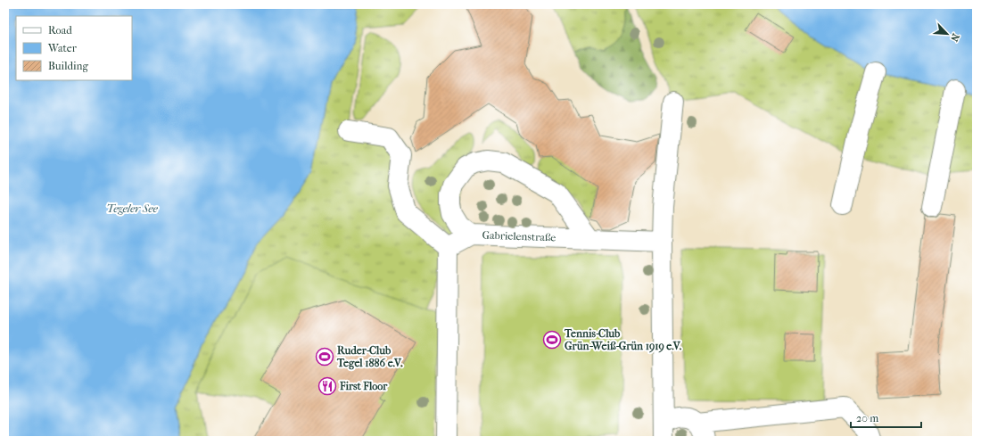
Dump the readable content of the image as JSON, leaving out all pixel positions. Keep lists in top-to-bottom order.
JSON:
{
  "streets": {
    "street": ["Gabrielenstraße"]
  },
  "water": ["Tegeler See"],
  "places": {
    "sports": ["Tennis-Club Grün-Weiß-Grün 1919 e.V.", "Ruder-Club Tegel 1886 e.V."],
    "restaurant": ["First Floor"]
  },
  "legend": ["Road", "Water", "Building"],
  "scale_bar": "20 m",
  "north": "bottom right"
}
